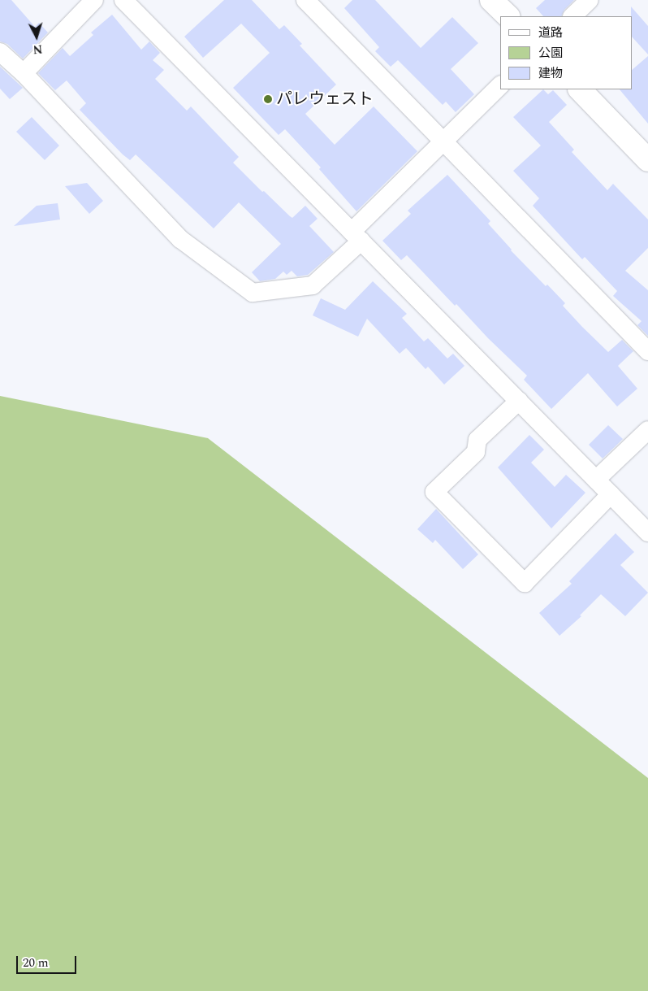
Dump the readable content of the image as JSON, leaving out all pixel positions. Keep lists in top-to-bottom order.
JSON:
{
  "places": ["パレウェスト"],
  "legend": ["道路", "公園", "建物"],
  "scale_bar": "20 m",
  "north": "bottom"
}
